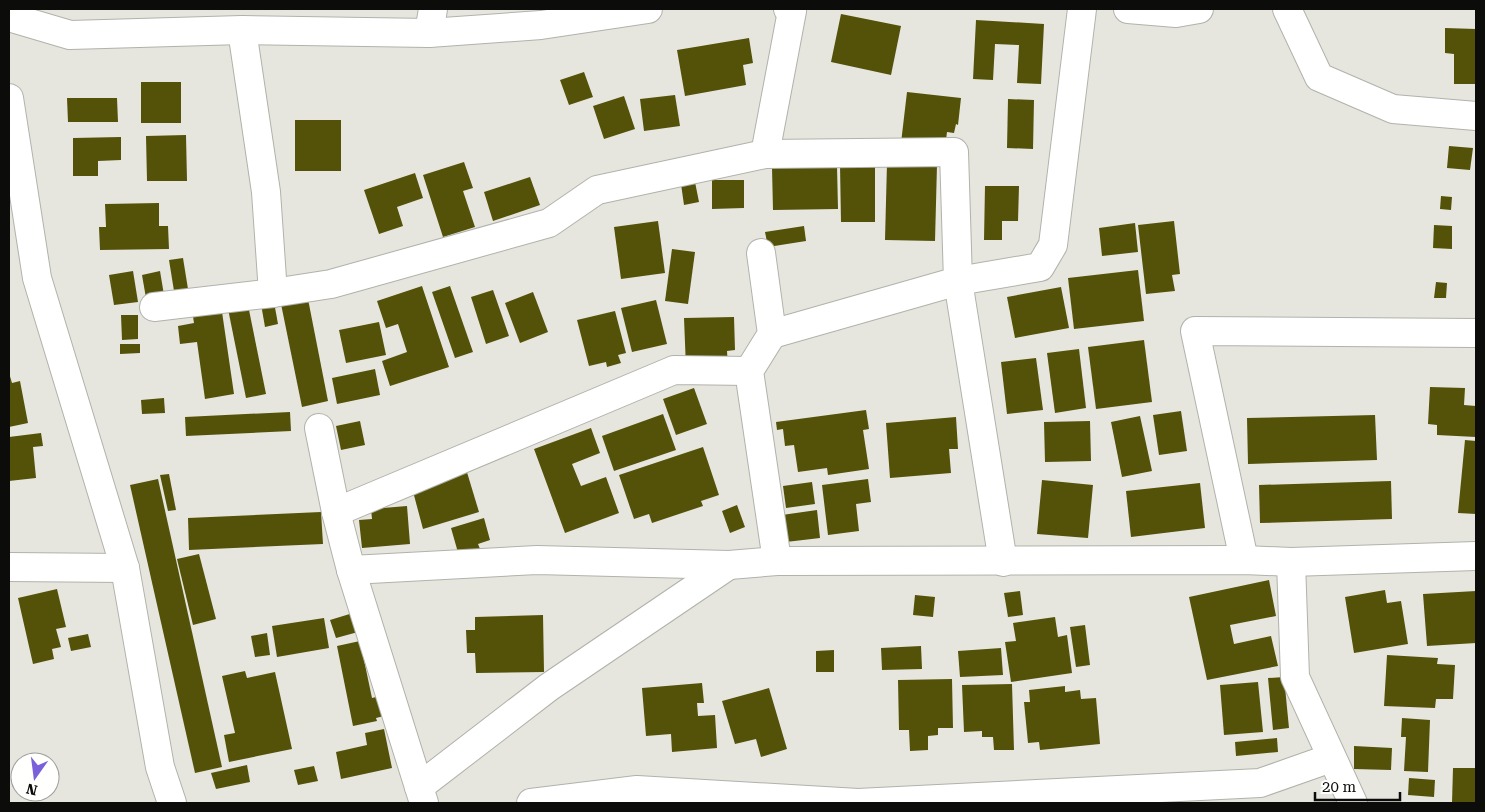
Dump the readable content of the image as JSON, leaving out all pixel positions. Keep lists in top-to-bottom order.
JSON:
{
  "scale_bar": "20 m",
  "north": "bottom"
}
